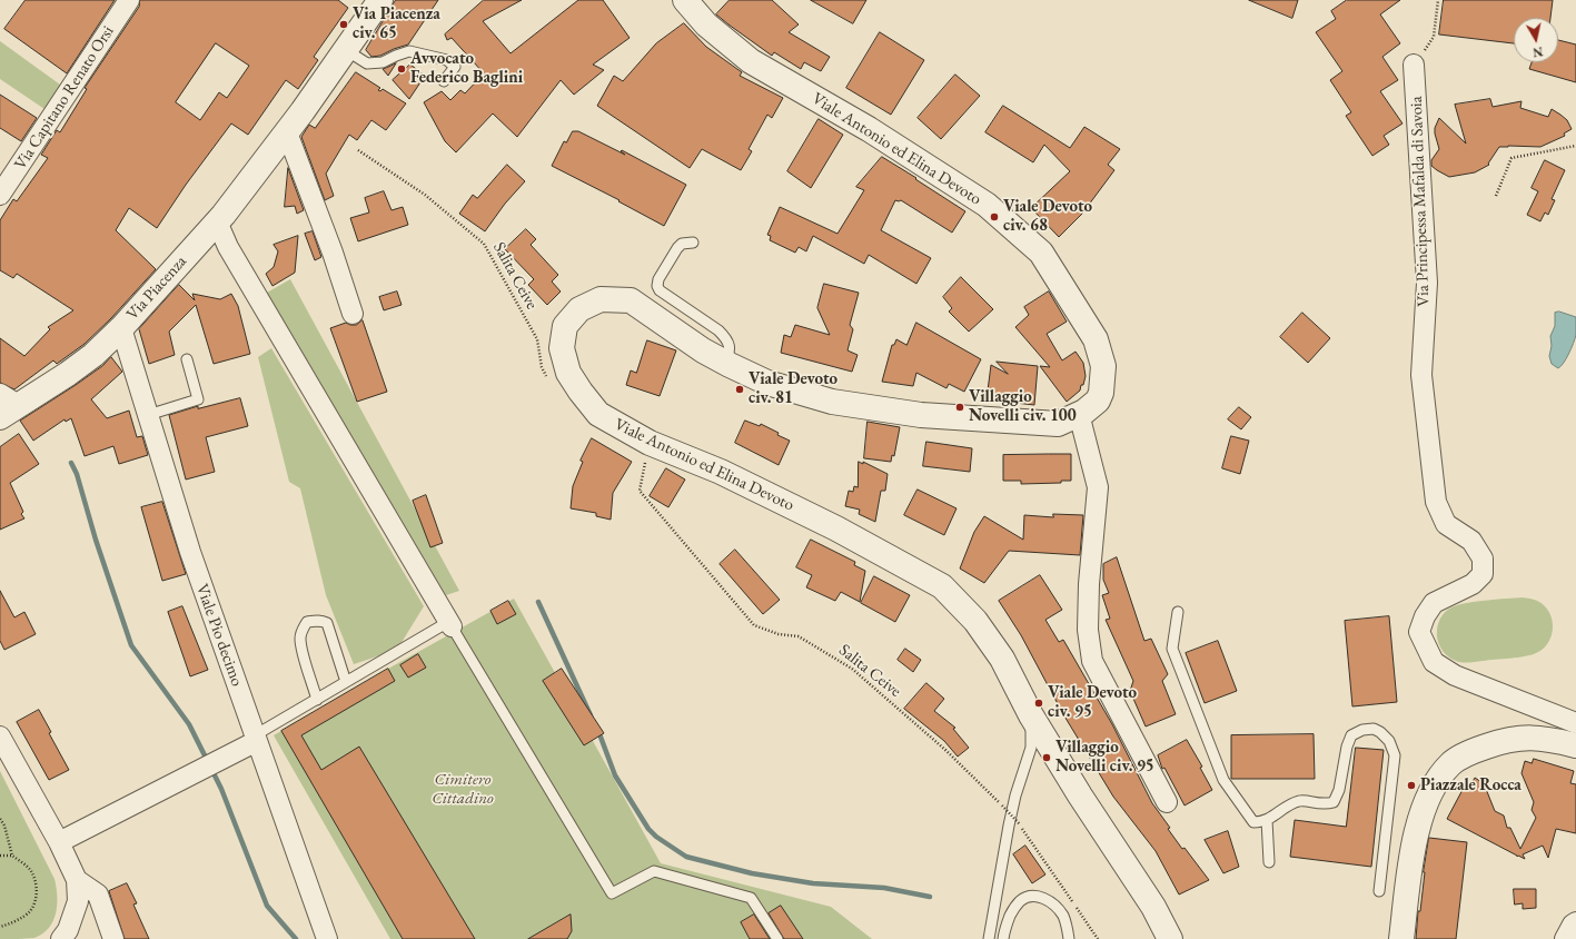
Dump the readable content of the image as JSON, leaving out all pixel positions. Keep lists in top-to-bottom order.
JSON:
{
  "streets": {
    "street": [
      "Via Capitano Renato Orsi",
      "Viale Antonio ed Elina Devoto",
      "Via Principessa Mafalda di Savoia",
      "Via Piacenza",
      "Viale Pio decimo"
    ],
    "path": ["Salita Ceive"]
  },
  "crossings": [
    ["Viale Antonio ed Elina Devoto", "Salita Ceive"],
    ["Via Piacenza", "Viale Pio decimo"]
  ],
  "parks": ["Cimitero Cittadino"],
  "places": [
    "Via Piacenza civ. 65",
    "Avvocato Federico Baglini",
    "Viale Devoto civ. 68",
    "Viale Devoto civ. 81",
    "Villaggio Novelli civ. 100",
    "Viale Devoto civ. 95",
    "Villaggio Novelli civ. 95",
    "Piazzale Rocca"
  ],
  "north": "bottom"
}
